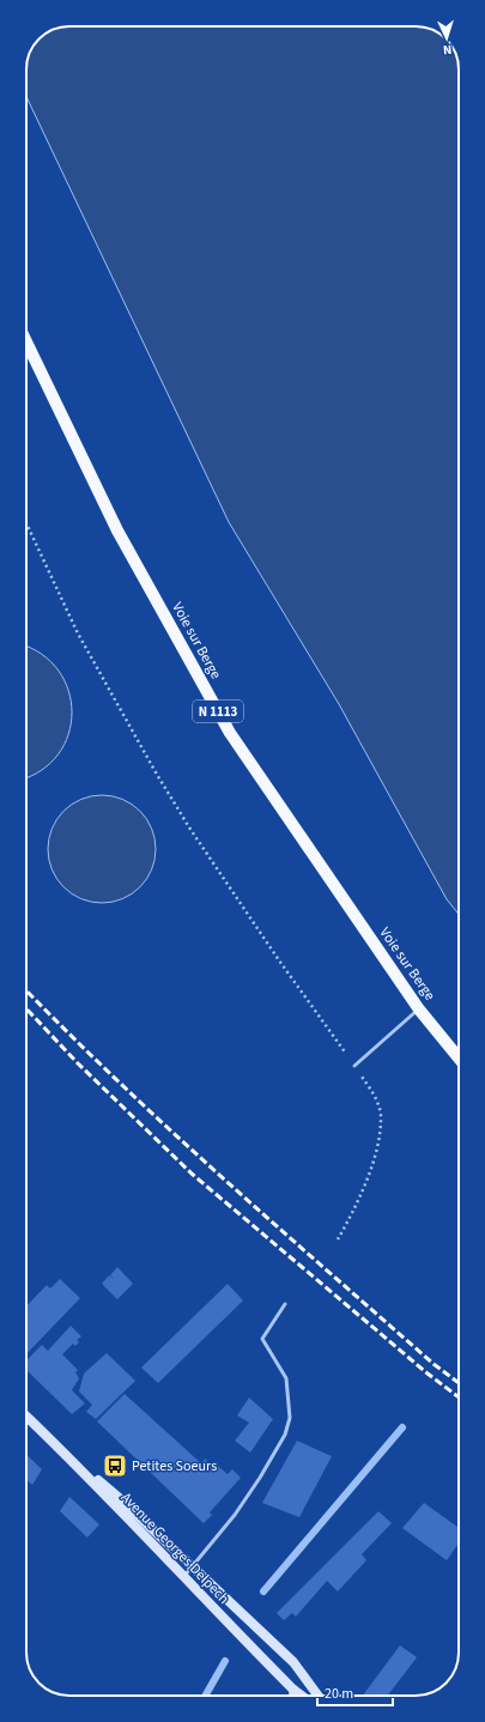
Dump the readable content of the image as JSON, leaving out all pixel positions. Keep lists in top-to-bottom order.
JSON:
{
  "streets": {
    "main road": ["Voie sur Berge", "N 1113", "Avenue Georges Delpech"]
  },
  "places": {
    "bus stop": ["Petites Soeurs"]
  },
  "scale_bar": "20 m",
  "north": "bottom"
}
